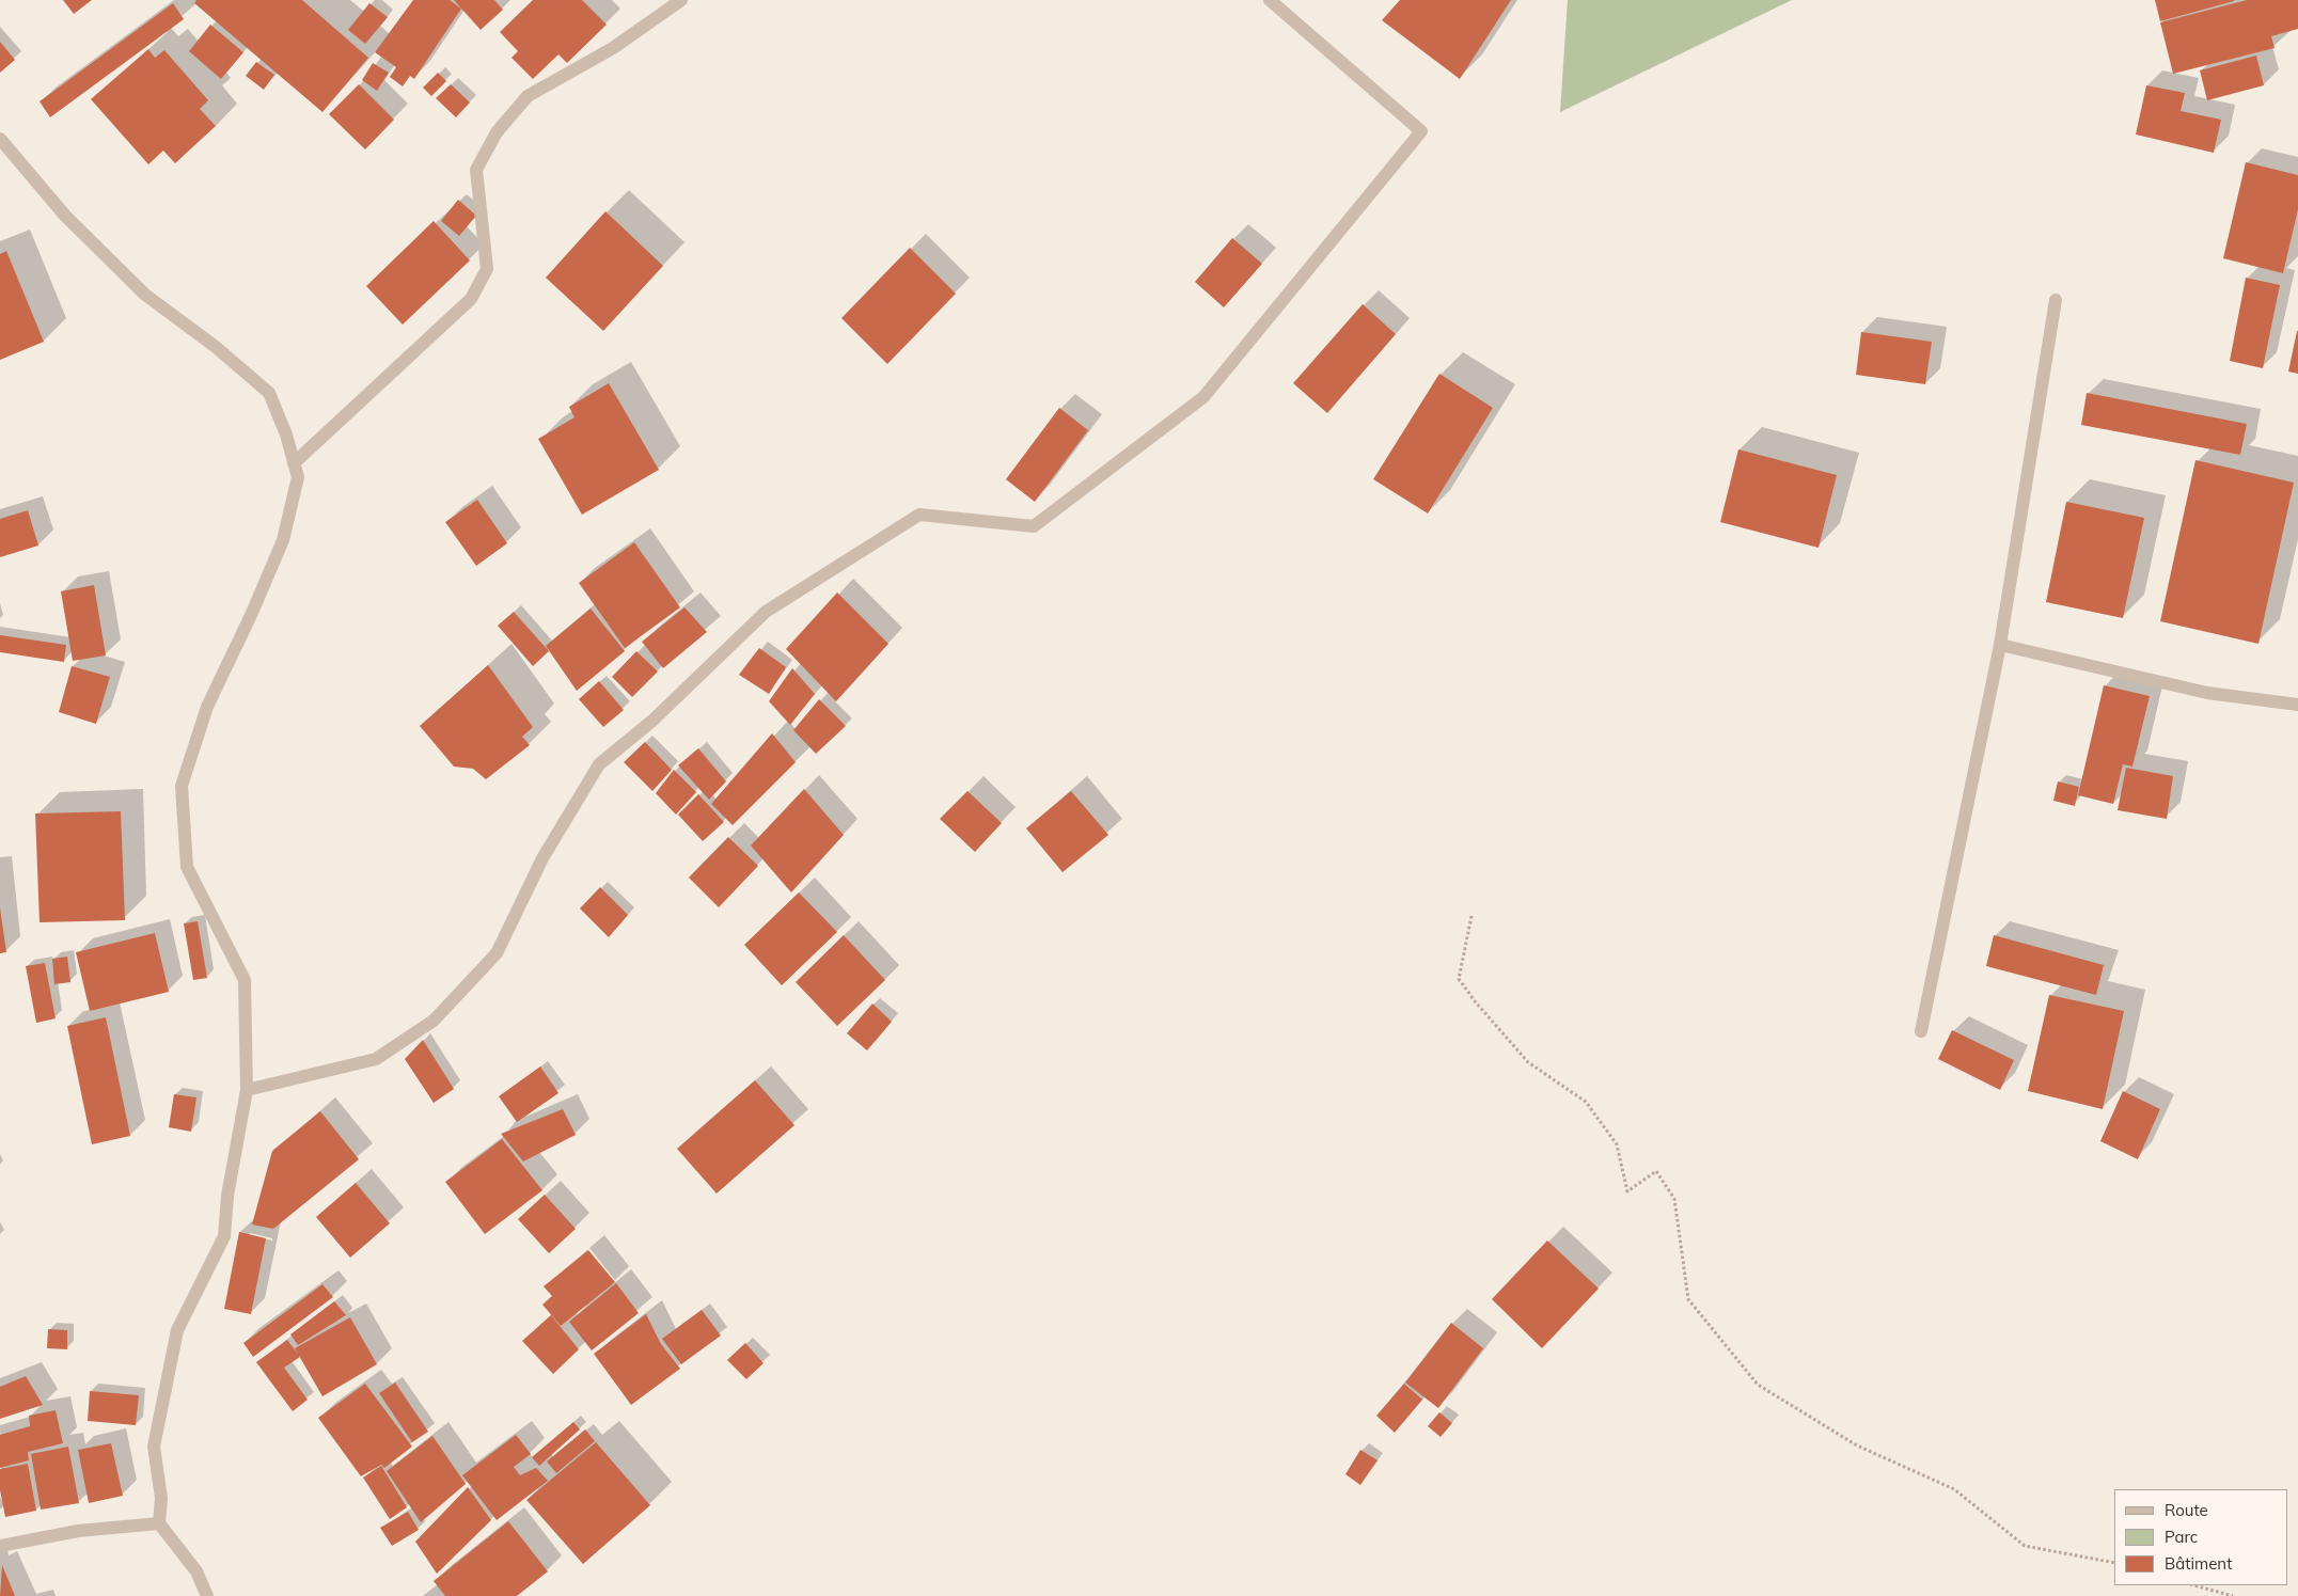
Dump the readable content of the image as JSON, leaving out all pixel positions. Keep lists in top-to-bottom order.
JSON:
{
  "legend": ["Route", "Parc", "Bâtiment"]
}
